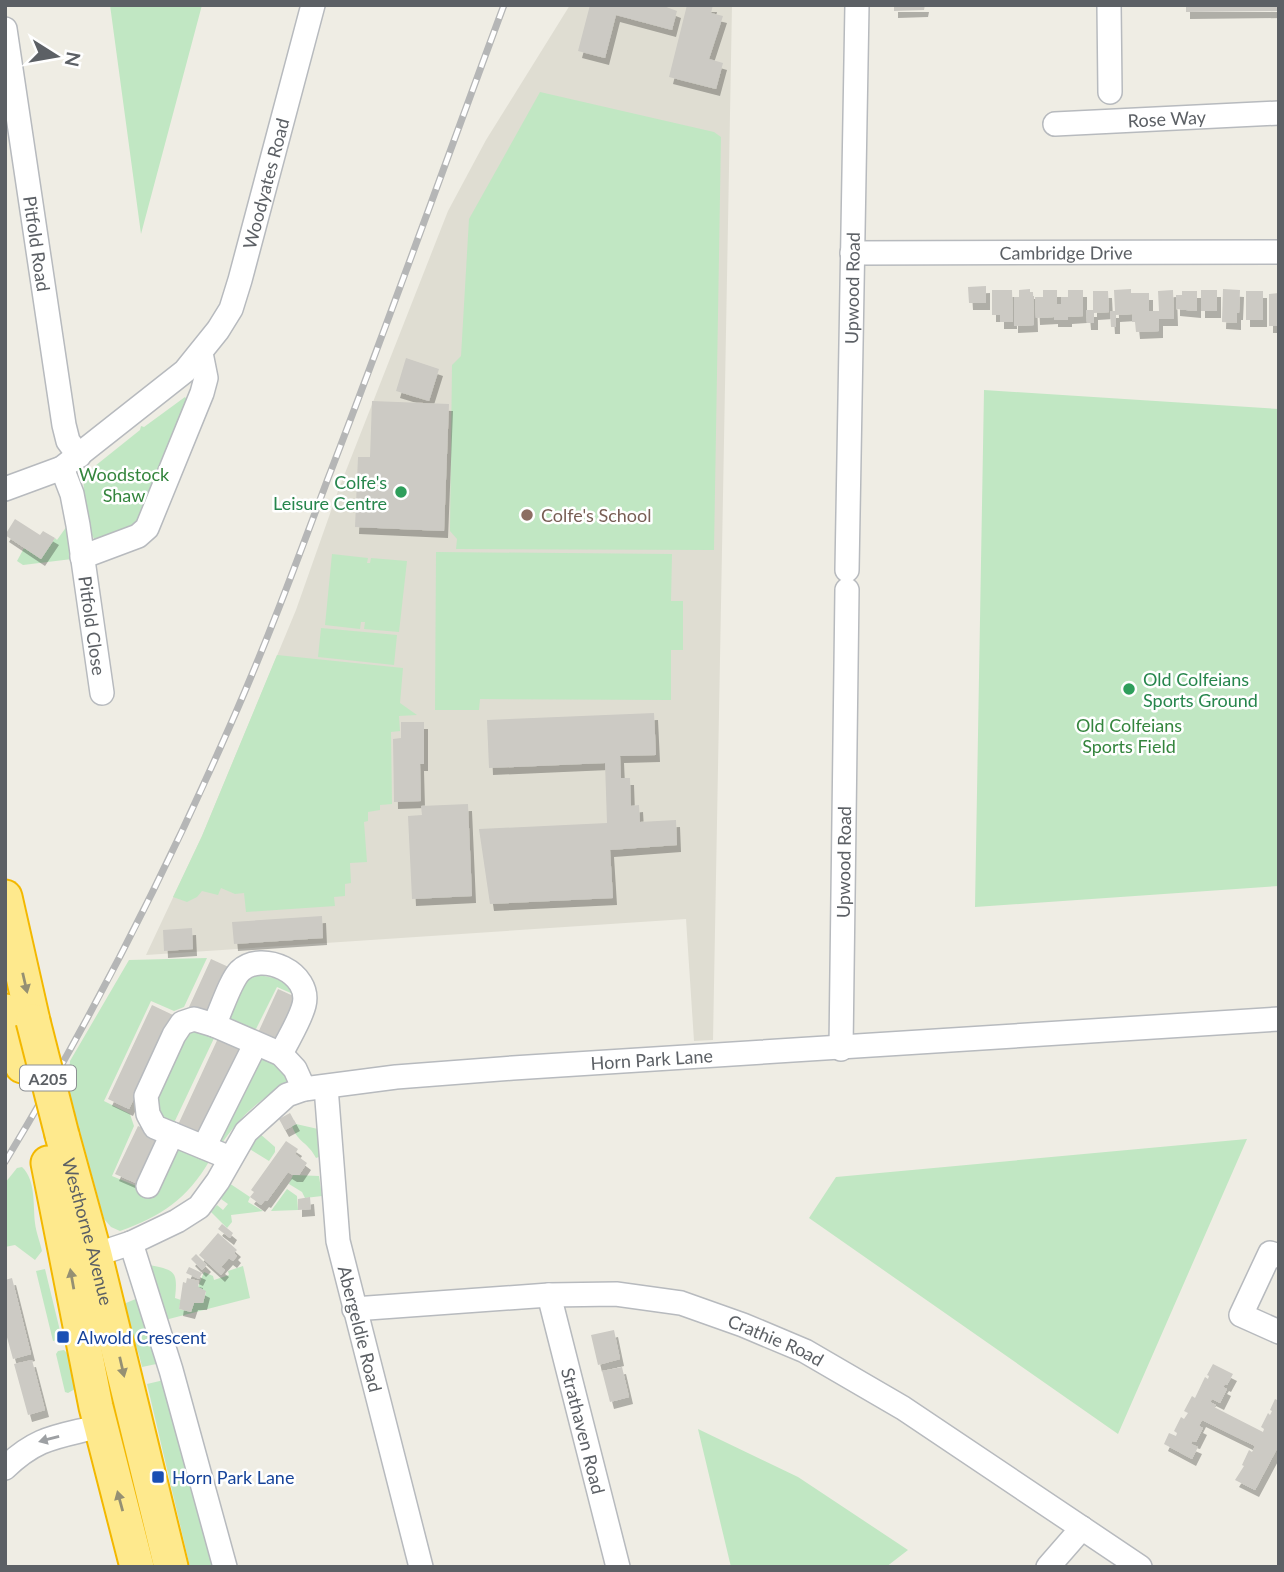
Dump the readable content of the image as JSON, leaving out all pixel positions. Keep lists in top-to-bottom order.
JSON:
{
  "streets": {
    "highway": ["A205", "Westhorne Avenue"],
    "street": [
      "Rose Way",
      "Woodyates Road",
      "Pitfold Road",
      "Cambridge Drive",
      "Upwood Road",
      "Pitfold Close",
      "Horn Park Lane",
      "Abergeldie Road",
      "Crathie Road",
      "Strathaven Road"
    ]
  },
  "crossings": [
    ["Woodyates Road", "Pitfold Road"],
    ["Pitfold Road", "Pitfold Close"],
    ["Cambridge Drive", "Upwood Road"],
    ["Upwood Road", "Horn Park Lane"],
    ["Horn Park Lane", "Westhorne Avenue"],
    ["Horn Park Lane", "Abergeldie Road"],
    ["Abergeldie Road", "Crathie Road"],
    ["Crathie Road", "Strathaven Road"]
  ],
  "parks": ["Woodstock Shaw", "Old Colfeians Sports Field"],
  "places": {
    "other": ["Colfe's Leisure Centre", "Colfe's School", "Old Colfeians Sports Ground"],
    "transit": ["Alwold Crescent", "Horn Park Lane"]
  },
  "north": "right"
}
